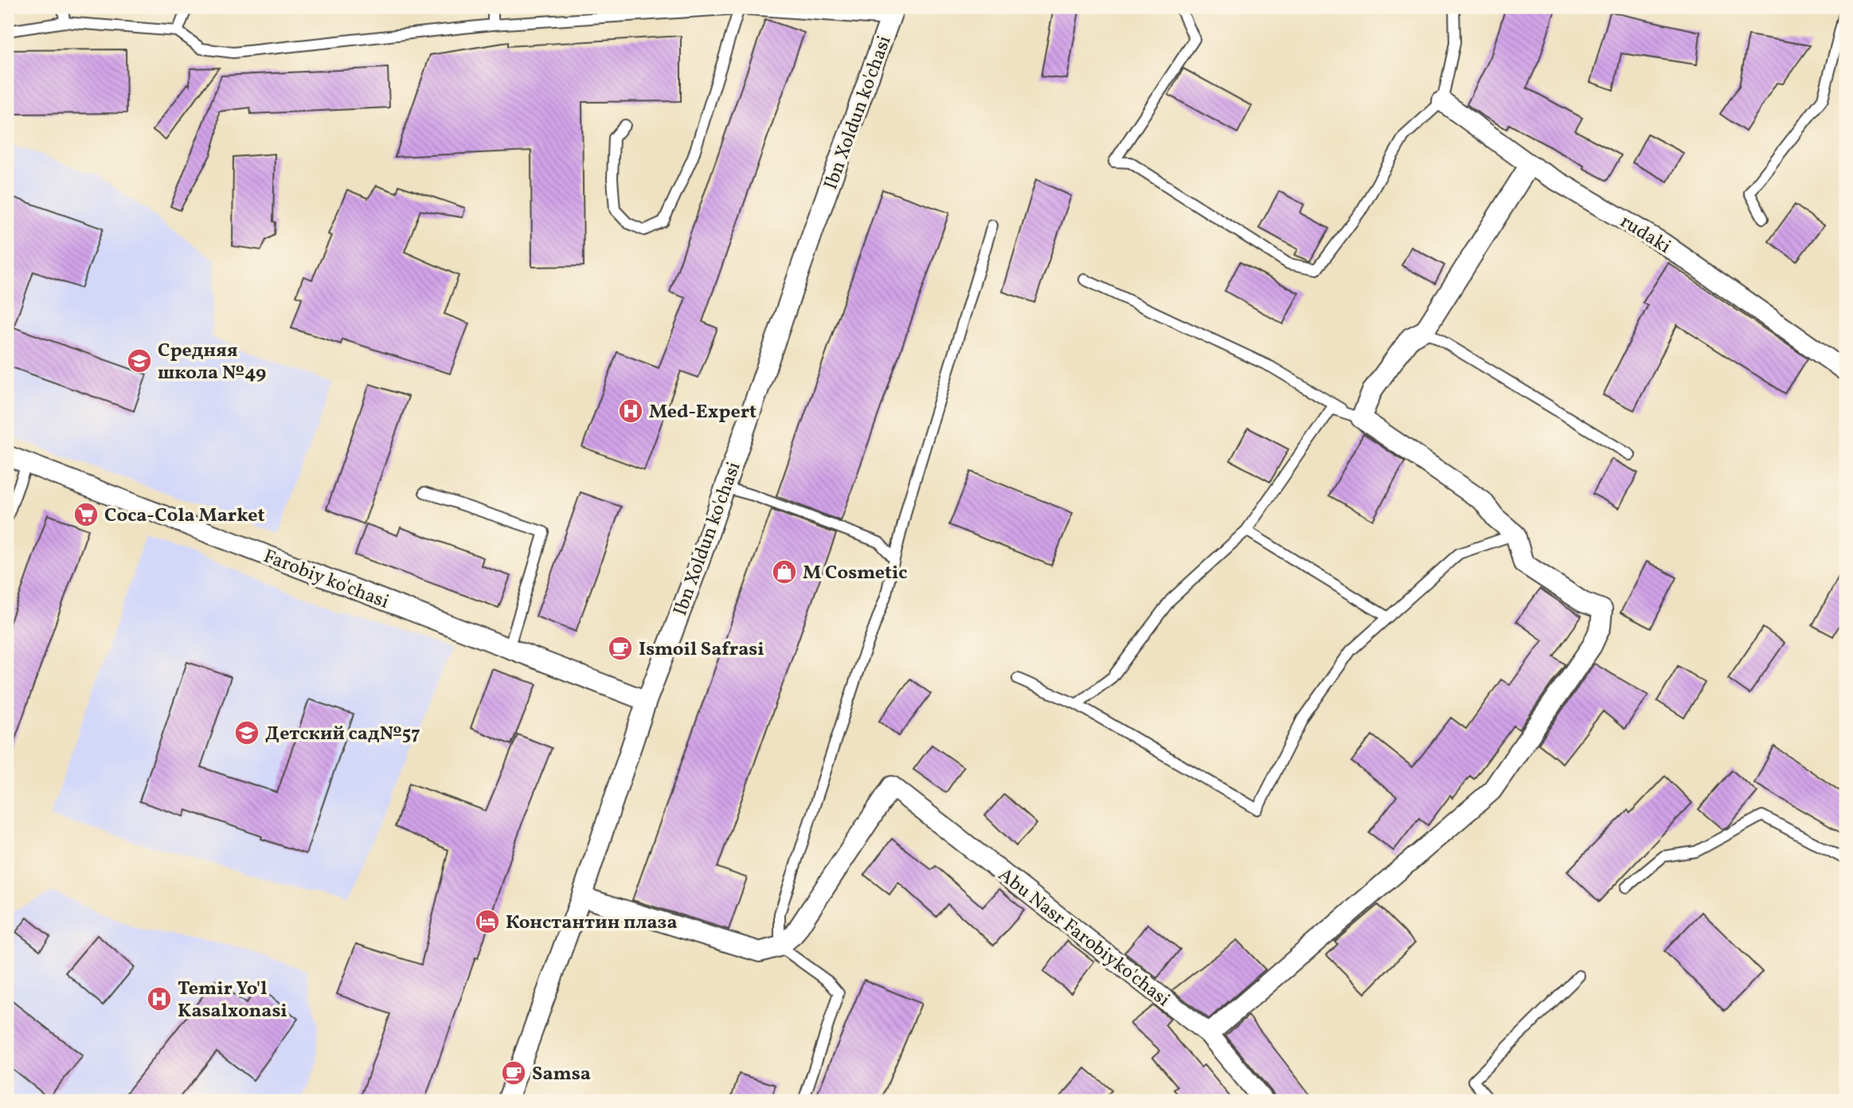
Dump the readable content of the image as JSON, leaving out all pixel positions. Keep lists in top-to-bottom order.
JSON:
{
  "streets": {
    "street": [
      "Ibn Xoldun ko'chasi",
      "rudaki",
      "Farobiy ko'chasi",
      "Abu Nasr Farobiyko'chasi"
    ]
  },
  "crossings": [
    ["Ibn Xoldun ko'chasi", "Farobiy ko'chasi"]
  ],
  "places": {
    "school or university": ["Средняя школа №49", "Детский сад№57"],
    "hospital": ["Med-Expert", "Temir Yo'l Kasalxonasi"],
    "supermarket": ["Coca-Cola Market"],
    "shop": ["M Cosmetic"],
    "cafe": ["Ismoil Safrasi", "Samsa"],
    "hotel": ["Константин плаза"]
  }
}
